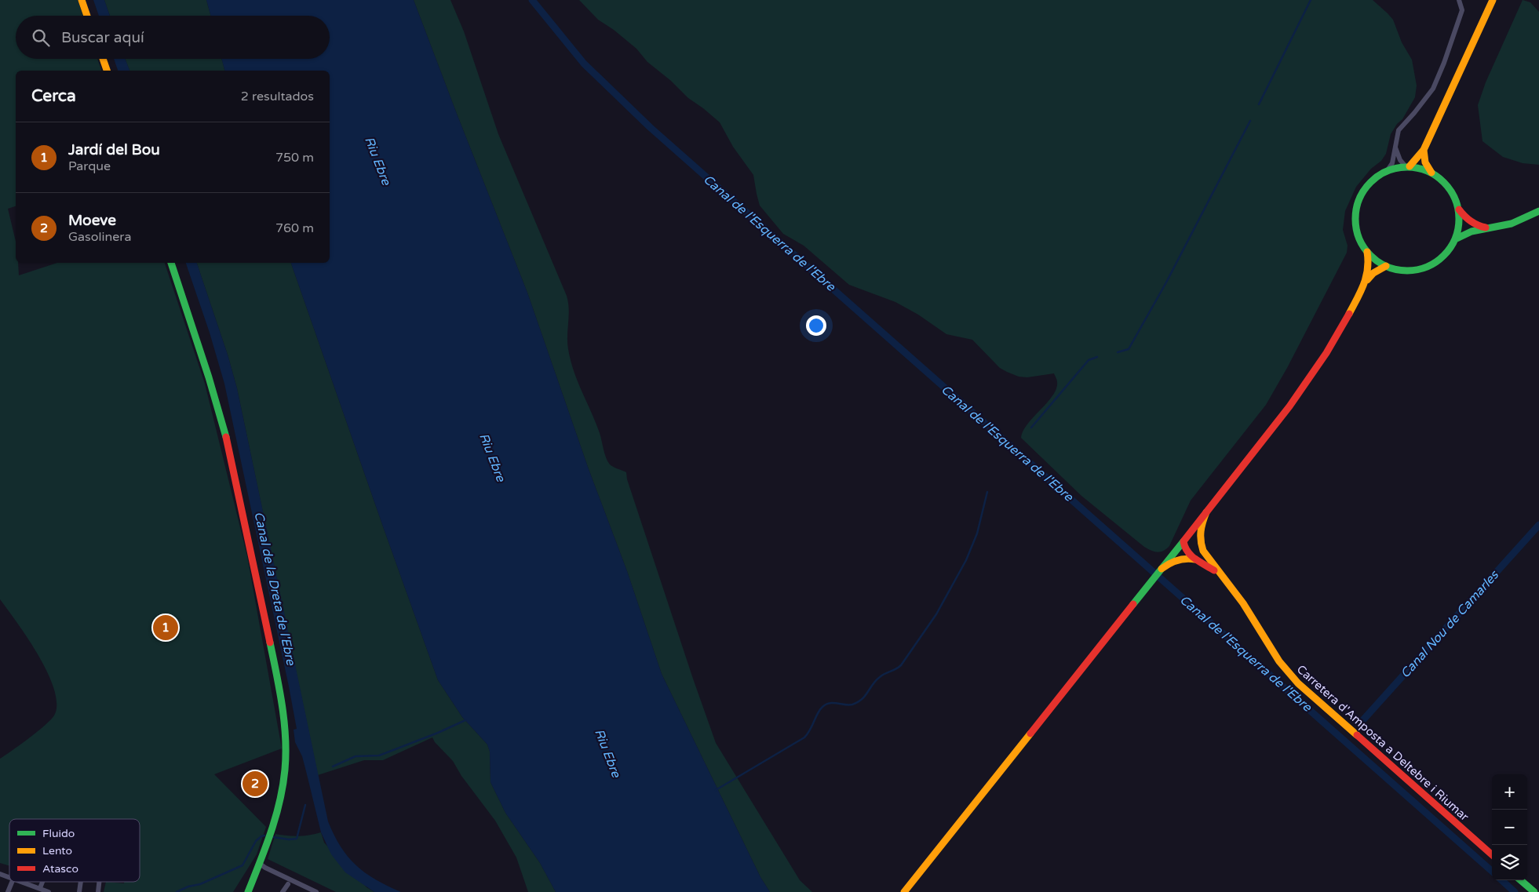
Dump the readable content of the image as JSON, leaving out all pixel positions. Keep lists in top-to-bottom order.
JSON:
{
  "streets": {
    "main road": ["Carretera d'Amposta a Deltebre i Riumar"]
  },
  "water": [
    "Riu Ebre",
    "Canal de l'Esquerra de l'Ebre",
    "Canal de la Dreta de l'Ebre",
    "Canal Nou de Camarles"
  ],
  "legend": ["Fluido", "Lento", "Atasco"],
  "page": {
    "search": "Buscar aquí",
    "heading": ["Cerca", "2 resultados"],
    "list": [
      {
        "mark": "1",
        "name": "Jardí del Bou",
        "note": "Parque",
        "value": "750 m"
      },
      {
        "mark": "2",
        "name": "Moeve",
        "note": "Gasolinera",
        "value": "760 m"
      }
    ],
    "pins": ["1", "2"],
    "map_buttons": ["+", "−"]
  }
}
